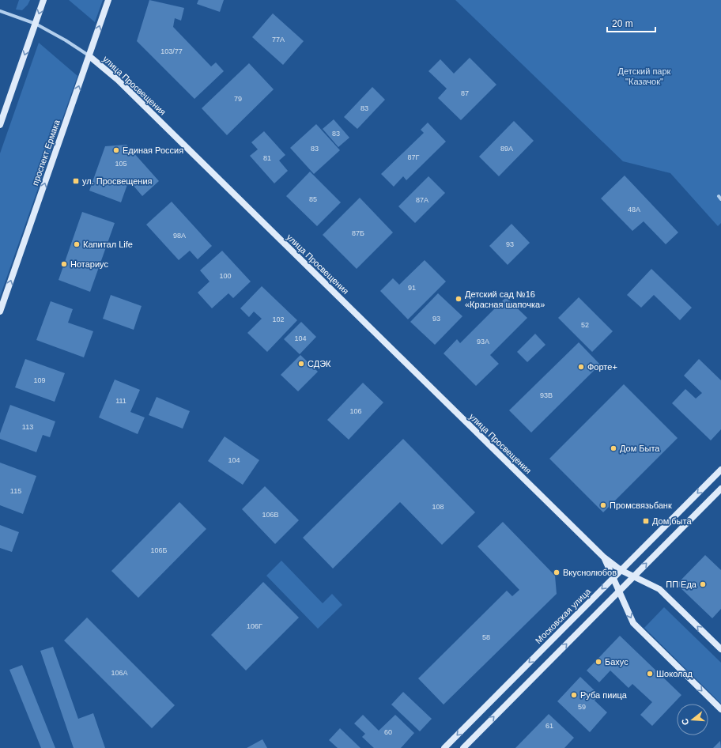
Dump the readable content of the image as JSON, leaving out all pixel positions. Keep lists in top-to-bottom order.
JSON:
{
  "streets": {
    "main road": ["улица Просвещения", "проспект Ермака", "Московская улица"]
  },
  "crossings": [
    ["улица Просвещения", "проспект Ермака"],
    ["улица Просвещения", "Московская улица"]
  ],
  "one_way": ["проспект Ермака"],
  "parks": ["Детский парк \"Казачок\""],
  "places": {
    "other": [
      "Единая Россия",
      "Капитал Life",
      "Нотариус",
      "Детский сад №16 «Красная шапочка»",
      "СДЭК",
      "Форте+",
      "Дом Быта",
      "Промсвязьбанк",
      "Вкуснолюбов",
      "ПП Еда",
      "Бахус",
      "Шоколад",
      "Руба пиица"
    ],
    "transit": ["ул. Просвещения", "Дом быта"]
  },
  "house_numbers": [
    "77А",
    "103/77",
    "87",
    "79",
    "83",
    "83",
    "83",
    "89А",
    "87Г",
    "81",
    "105",
    "85",
    "87А",
    "48А",
    "87Б",
    "98А",
    "93",
    "100",
    "91",
    "93",
    "102",
    "52",
    "104",
    "93А",
    "109",
    "93В",
    "111",
    "106",
    "113",
    "104",
    "115",
    "108",
    "106В",
    "106Б",
    "106Г",
    "58",
    "106А",
    "59",
    "61",
    "60"
  ],
  "scale_bar": "20 m",
  "north": "left"
}
